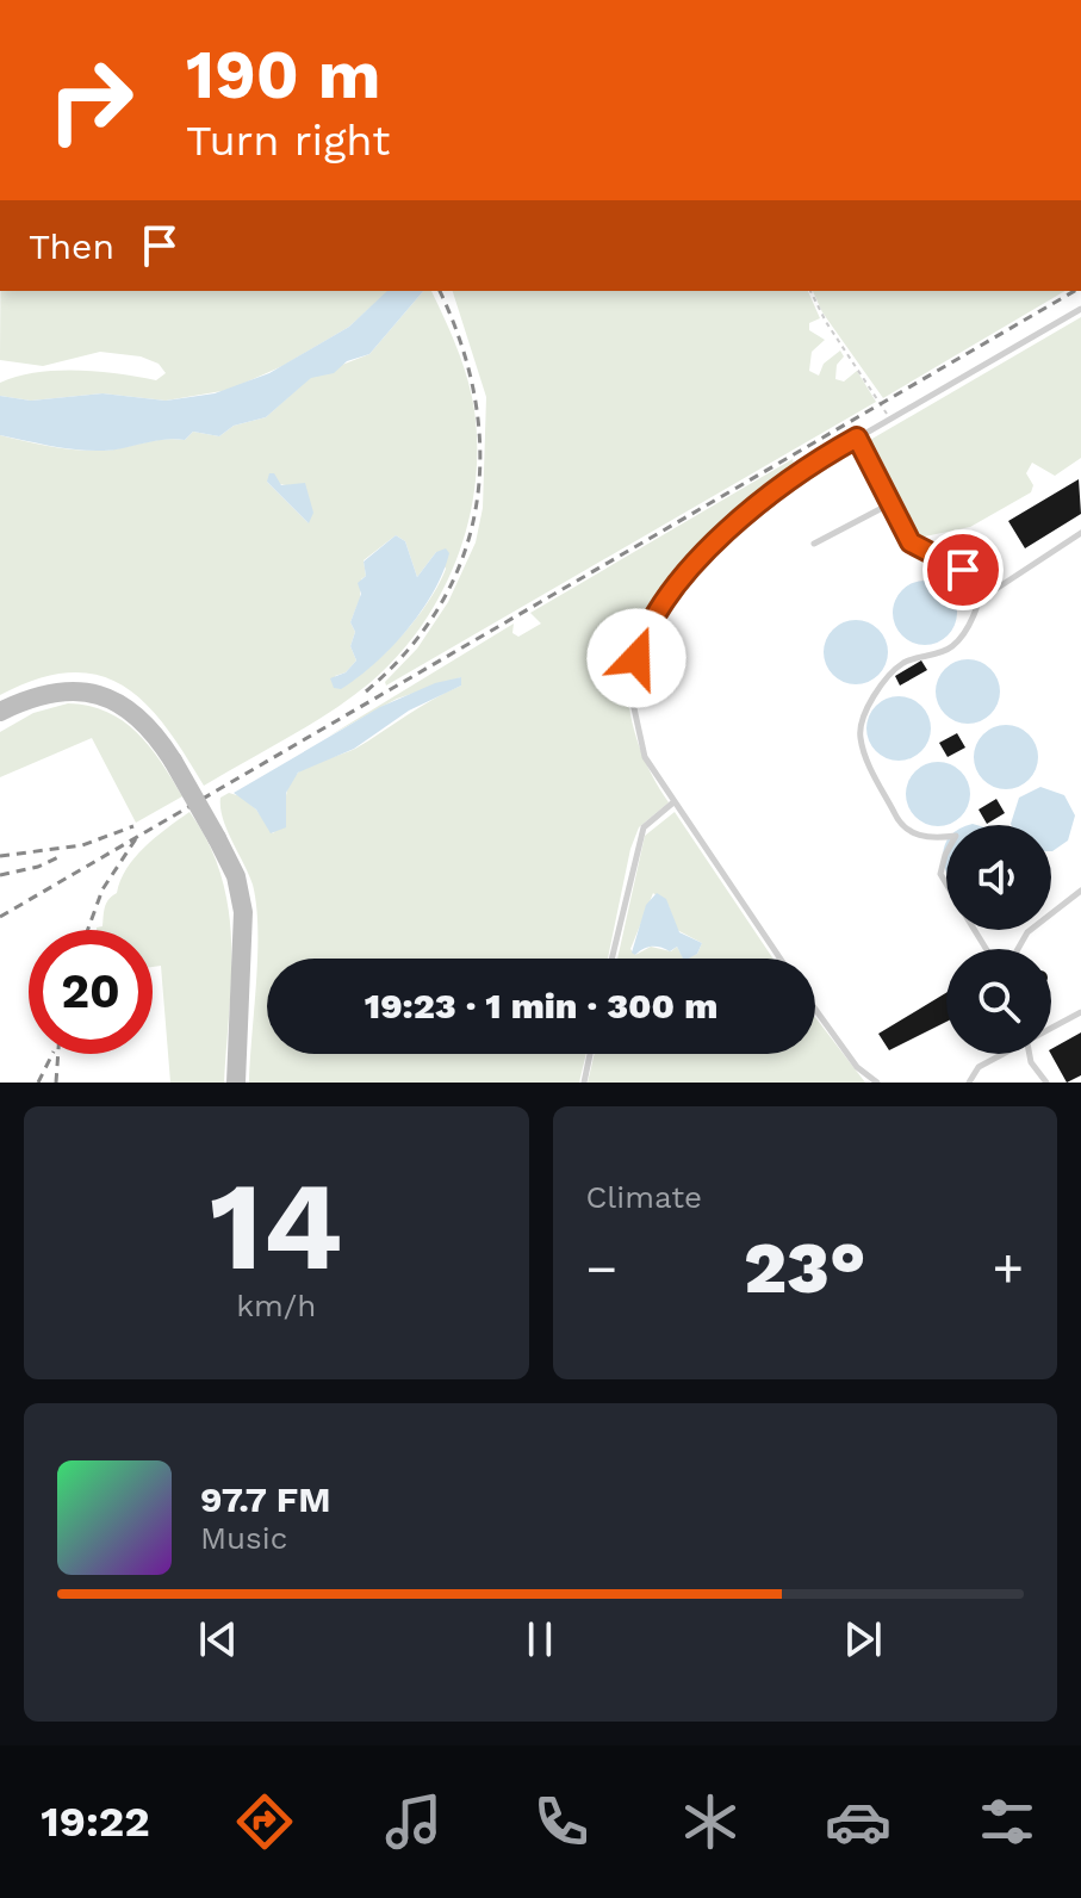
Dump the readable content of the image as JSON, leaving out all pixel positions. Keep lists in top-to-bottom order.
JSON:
{
  "page": {
    "turn": ["190 m", "Turn right"],
    "then": "Then",
    "limit": "20",
    "trip": "19:23 · 1 min · 300 m",
    "tile": [
      ["14", "km/h"],
      "Climate"
    ],
    "heat": ["−", "23°", "+"],
    "song": ["97.7 FM", "Music"],
    "tabs": "19:22"
  }
}
